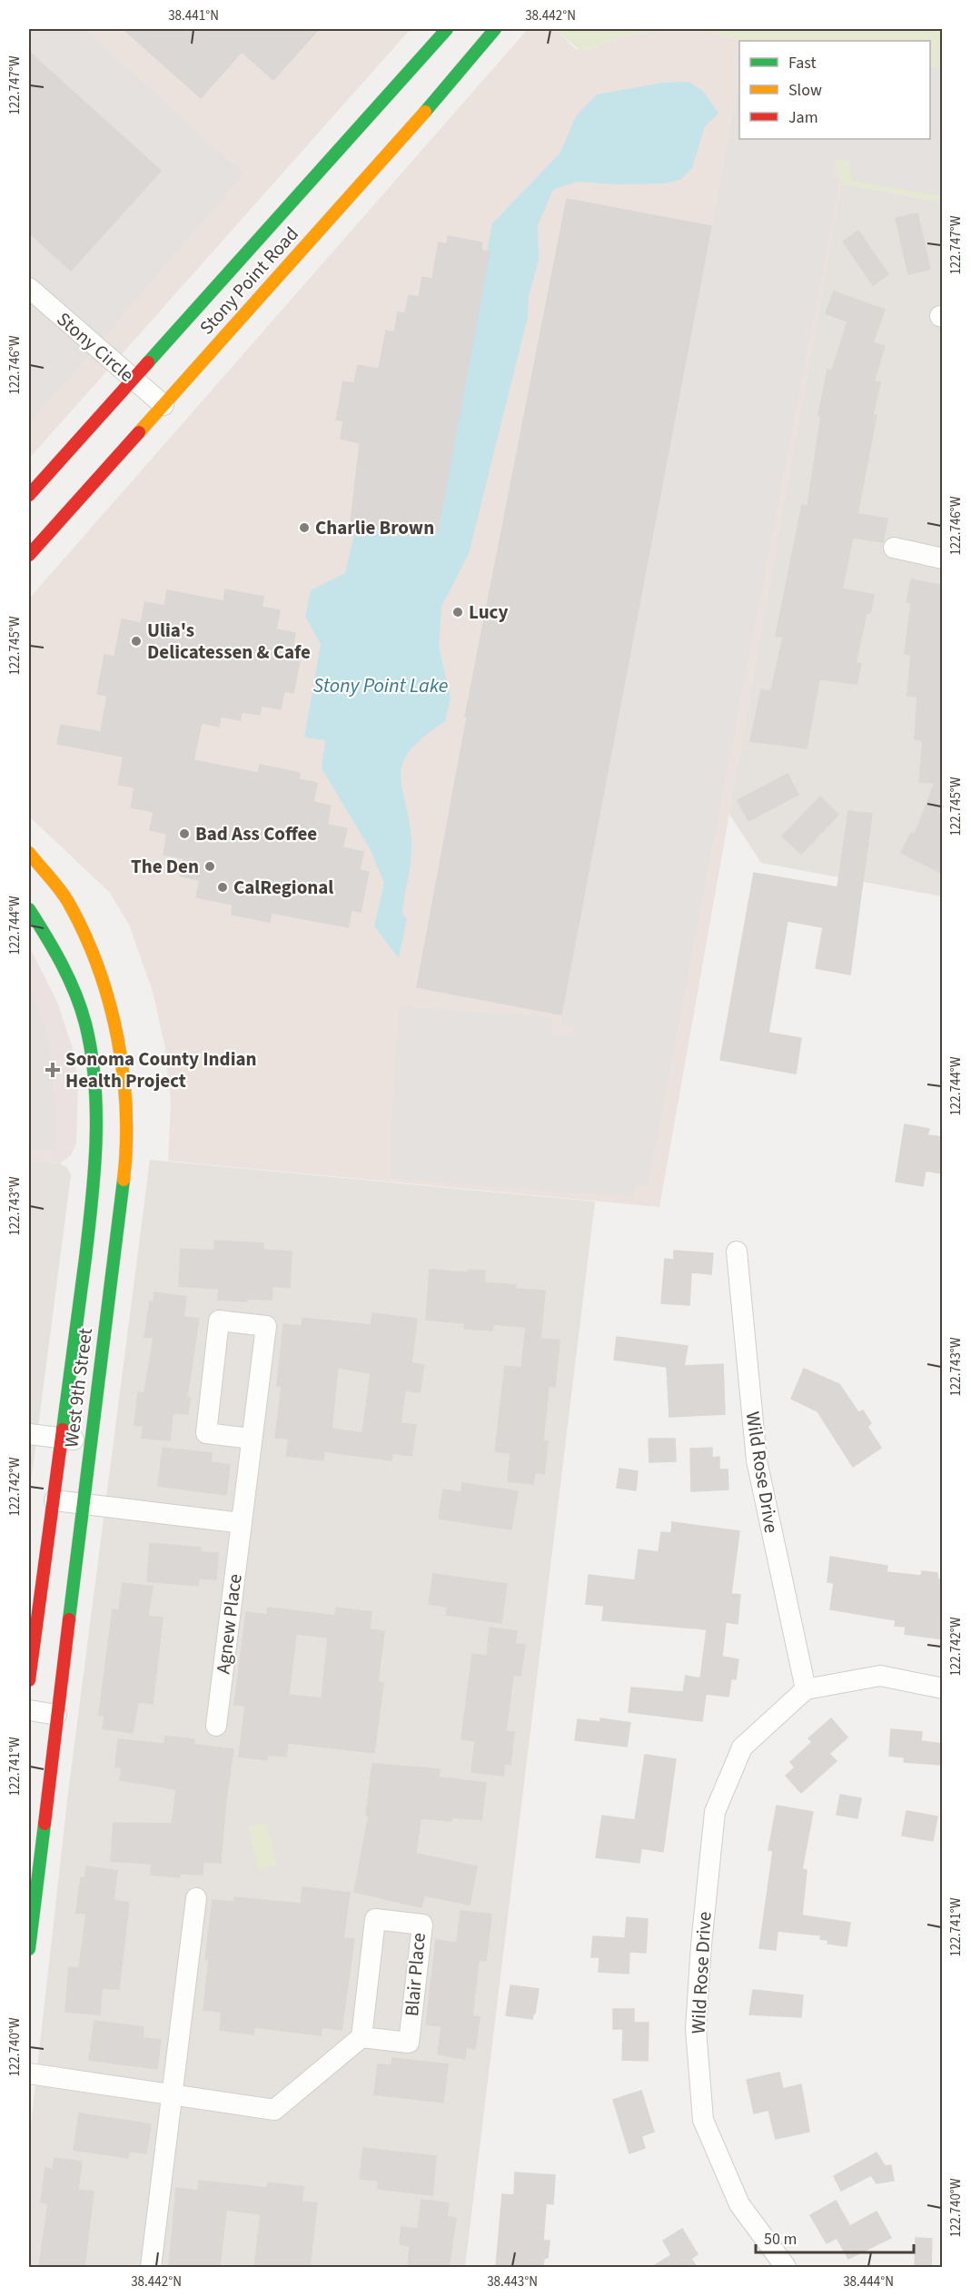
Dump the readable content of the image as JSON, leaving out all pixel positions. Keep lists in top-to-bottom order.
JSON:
{
  "streets": {
    "street": [
      "Stony Point Road",
      "Stony Circle",
      "West 9th Street",
      "Wild Rose Drive",
      "Agnew Place",
      "Blair Place"
    ]
  },
  "crossings": [
    ["Stony Point Road", "Stony Circle"]
  ],
  "water": ["Stony Point Lake"],
  "places": {
    "other": [
      "Charlie Brown",
      "Lucy",
      "Ulia's Delicatessen & Cafe",
      "Bad Ass Coffee",
      "The Den",
      "CalRegional"
    ],
    "health": ["Sonoma County Indian Health Project"]
  },
  "legend": ["Fast", "Slow", "Jam"],
  "scale_bar": "50 m",
  "coordinates": [
    "38.441°N",
    "38.442°N",
    "122.747°W",
    "122.746°W",
    "122.745°W",
    "122.744°W",
    "122.743°W",
    "122.742°W",
    "122.741°W",
    "122.740°W",
    "38.443°N",
    "38.444°N"
  ]
}
